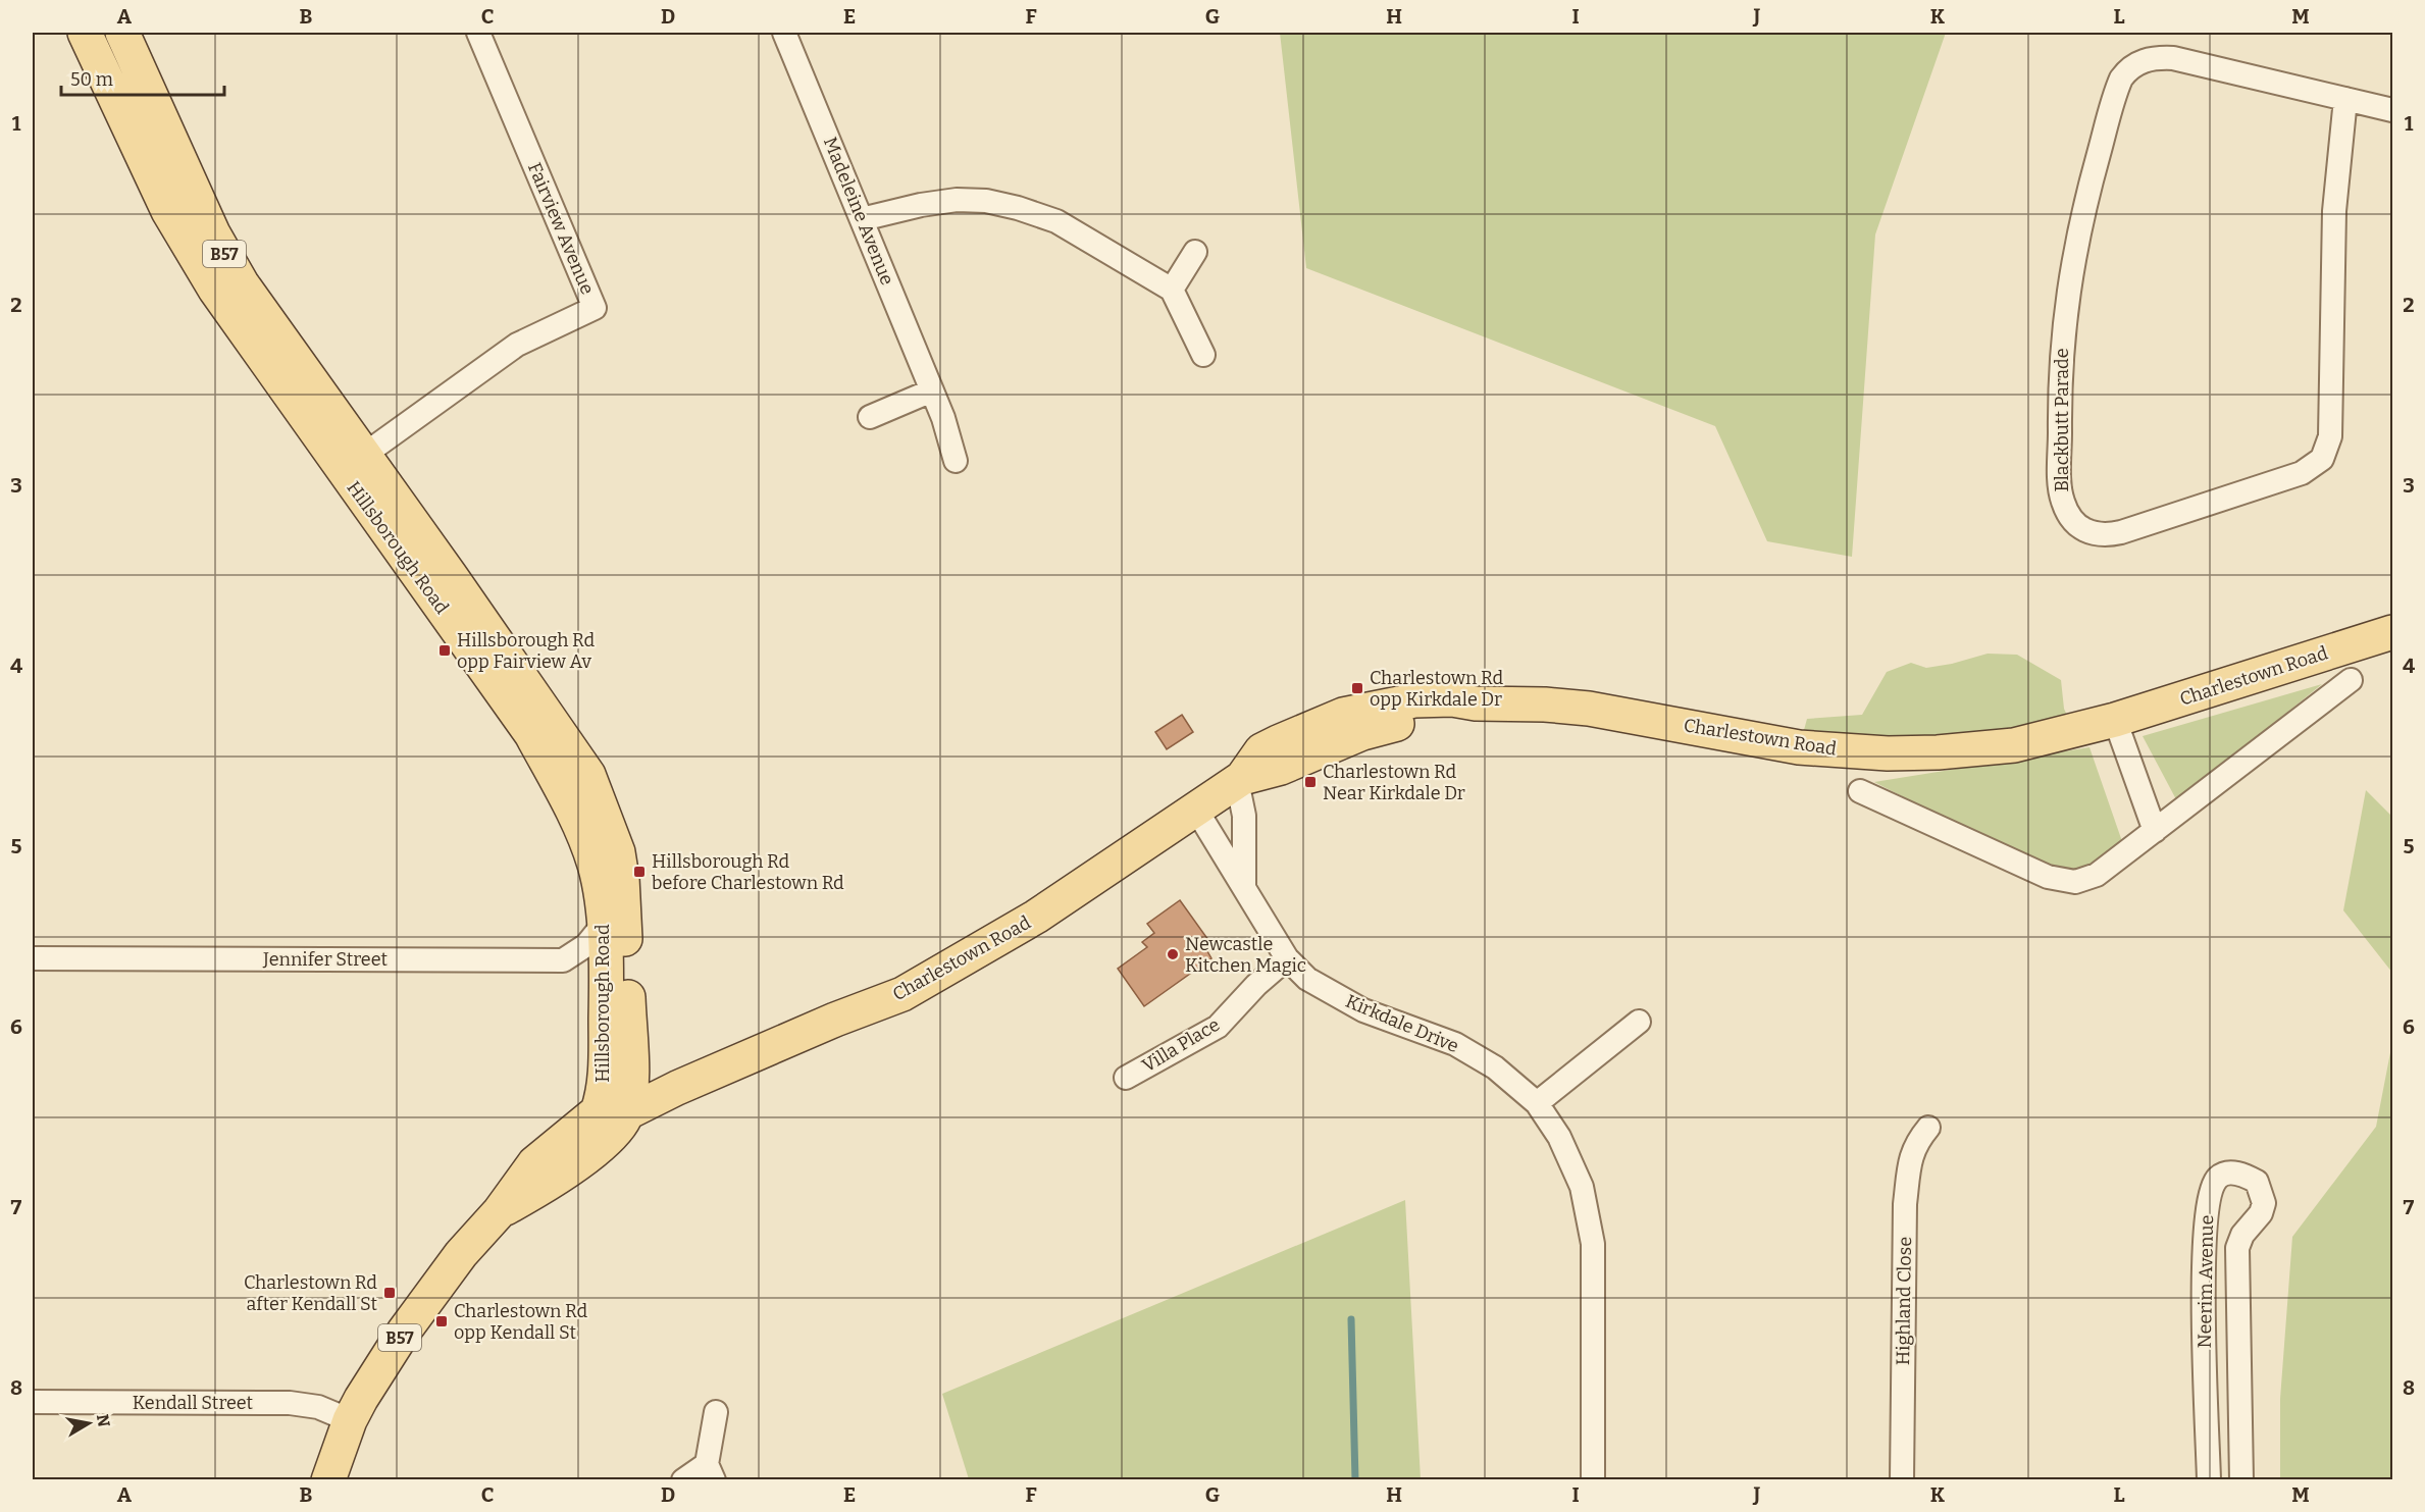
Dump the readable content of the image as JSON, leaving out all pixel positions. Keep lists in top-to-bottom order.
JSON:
{
  "streets": {
    "main road": ["B57", "Hillsborough Road", "Charlestown Road"],
    "street": [
      "Madeleine Avenue",
      "Fairview Avenue",
      "Blackbutt Parade",
      "Jennifer Street",
      "Kirkdale Drive",
      "Villa Place",
      "Neerim Avenue",
      "Highland Close",
      "Kendall Street"
    ]
  },
  "crossings": [
    ["Fairview Avenue", "B57"],
    ["Fairview Avenue", "Hillsborough Road"],
    ["B57", "Hillsborough Road"],
    ["Hillsborough Road", "Charlestown Road"],
    ["Hillsborough Road", "Jennifer Street"],
    ["Charlestown Road", "Kirkdale Drive"],
    ["Charlestown Road", "Kendall Street"],
    ["Kirkdale Drive", "Villa Place"]
  ],
  "places": {
    "transit": [
      "Hillsborough Rd opp Fairview Av",
      "Charlestown Rd opp Kirkdale Dr",
      "Charlestown Rd Near Kirkdale Dr",
      "Hillsborough Rd before Charlestown Rd",
      "Charlestown Rd after Kendall St",
      "Charlestown Rd opp Kendall St"
    ],
    "other": ["Newcastle Kitchen Magic"]
  },
  "scale_bar": "50 m",
  "north": "right",
  "grid": {
    "columns": [
      "A",
      "B",
      "C",
      "D",
      "E",
      "F",
      "G",
      "H",
      "I",
      "J",
      "K",
      "L",
      "M"
    ],
    "rows": [
      "1",
      "2",
      "3",
      "4",
      "5",
      "6",
      "7",
      "8"
    ]
  }
}
